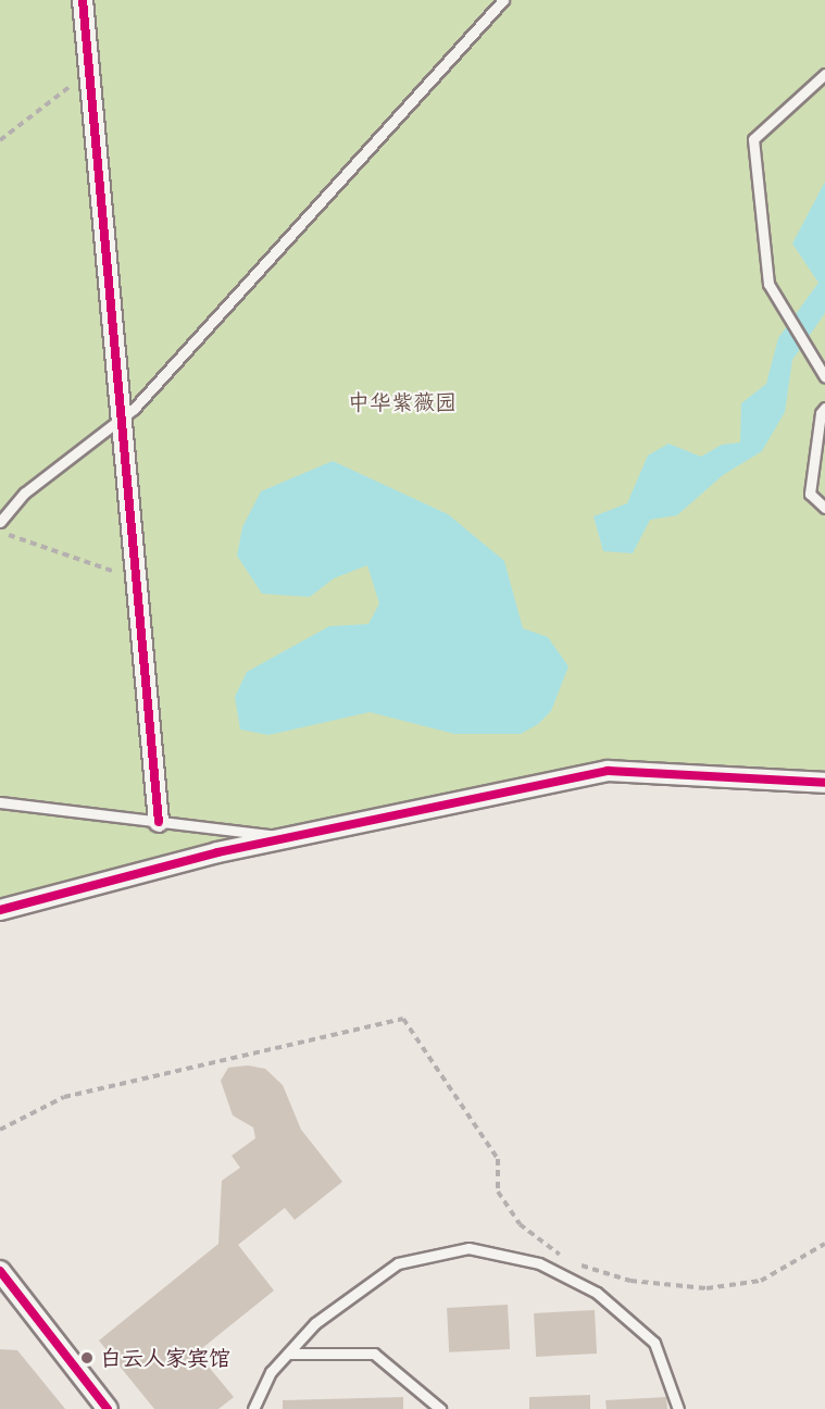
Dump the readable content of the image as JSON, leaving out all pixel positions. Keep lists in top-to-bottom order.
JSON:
{
  "parks": ["中华紫薇园"],
  "places": ["白云人家宾馆"]
}
